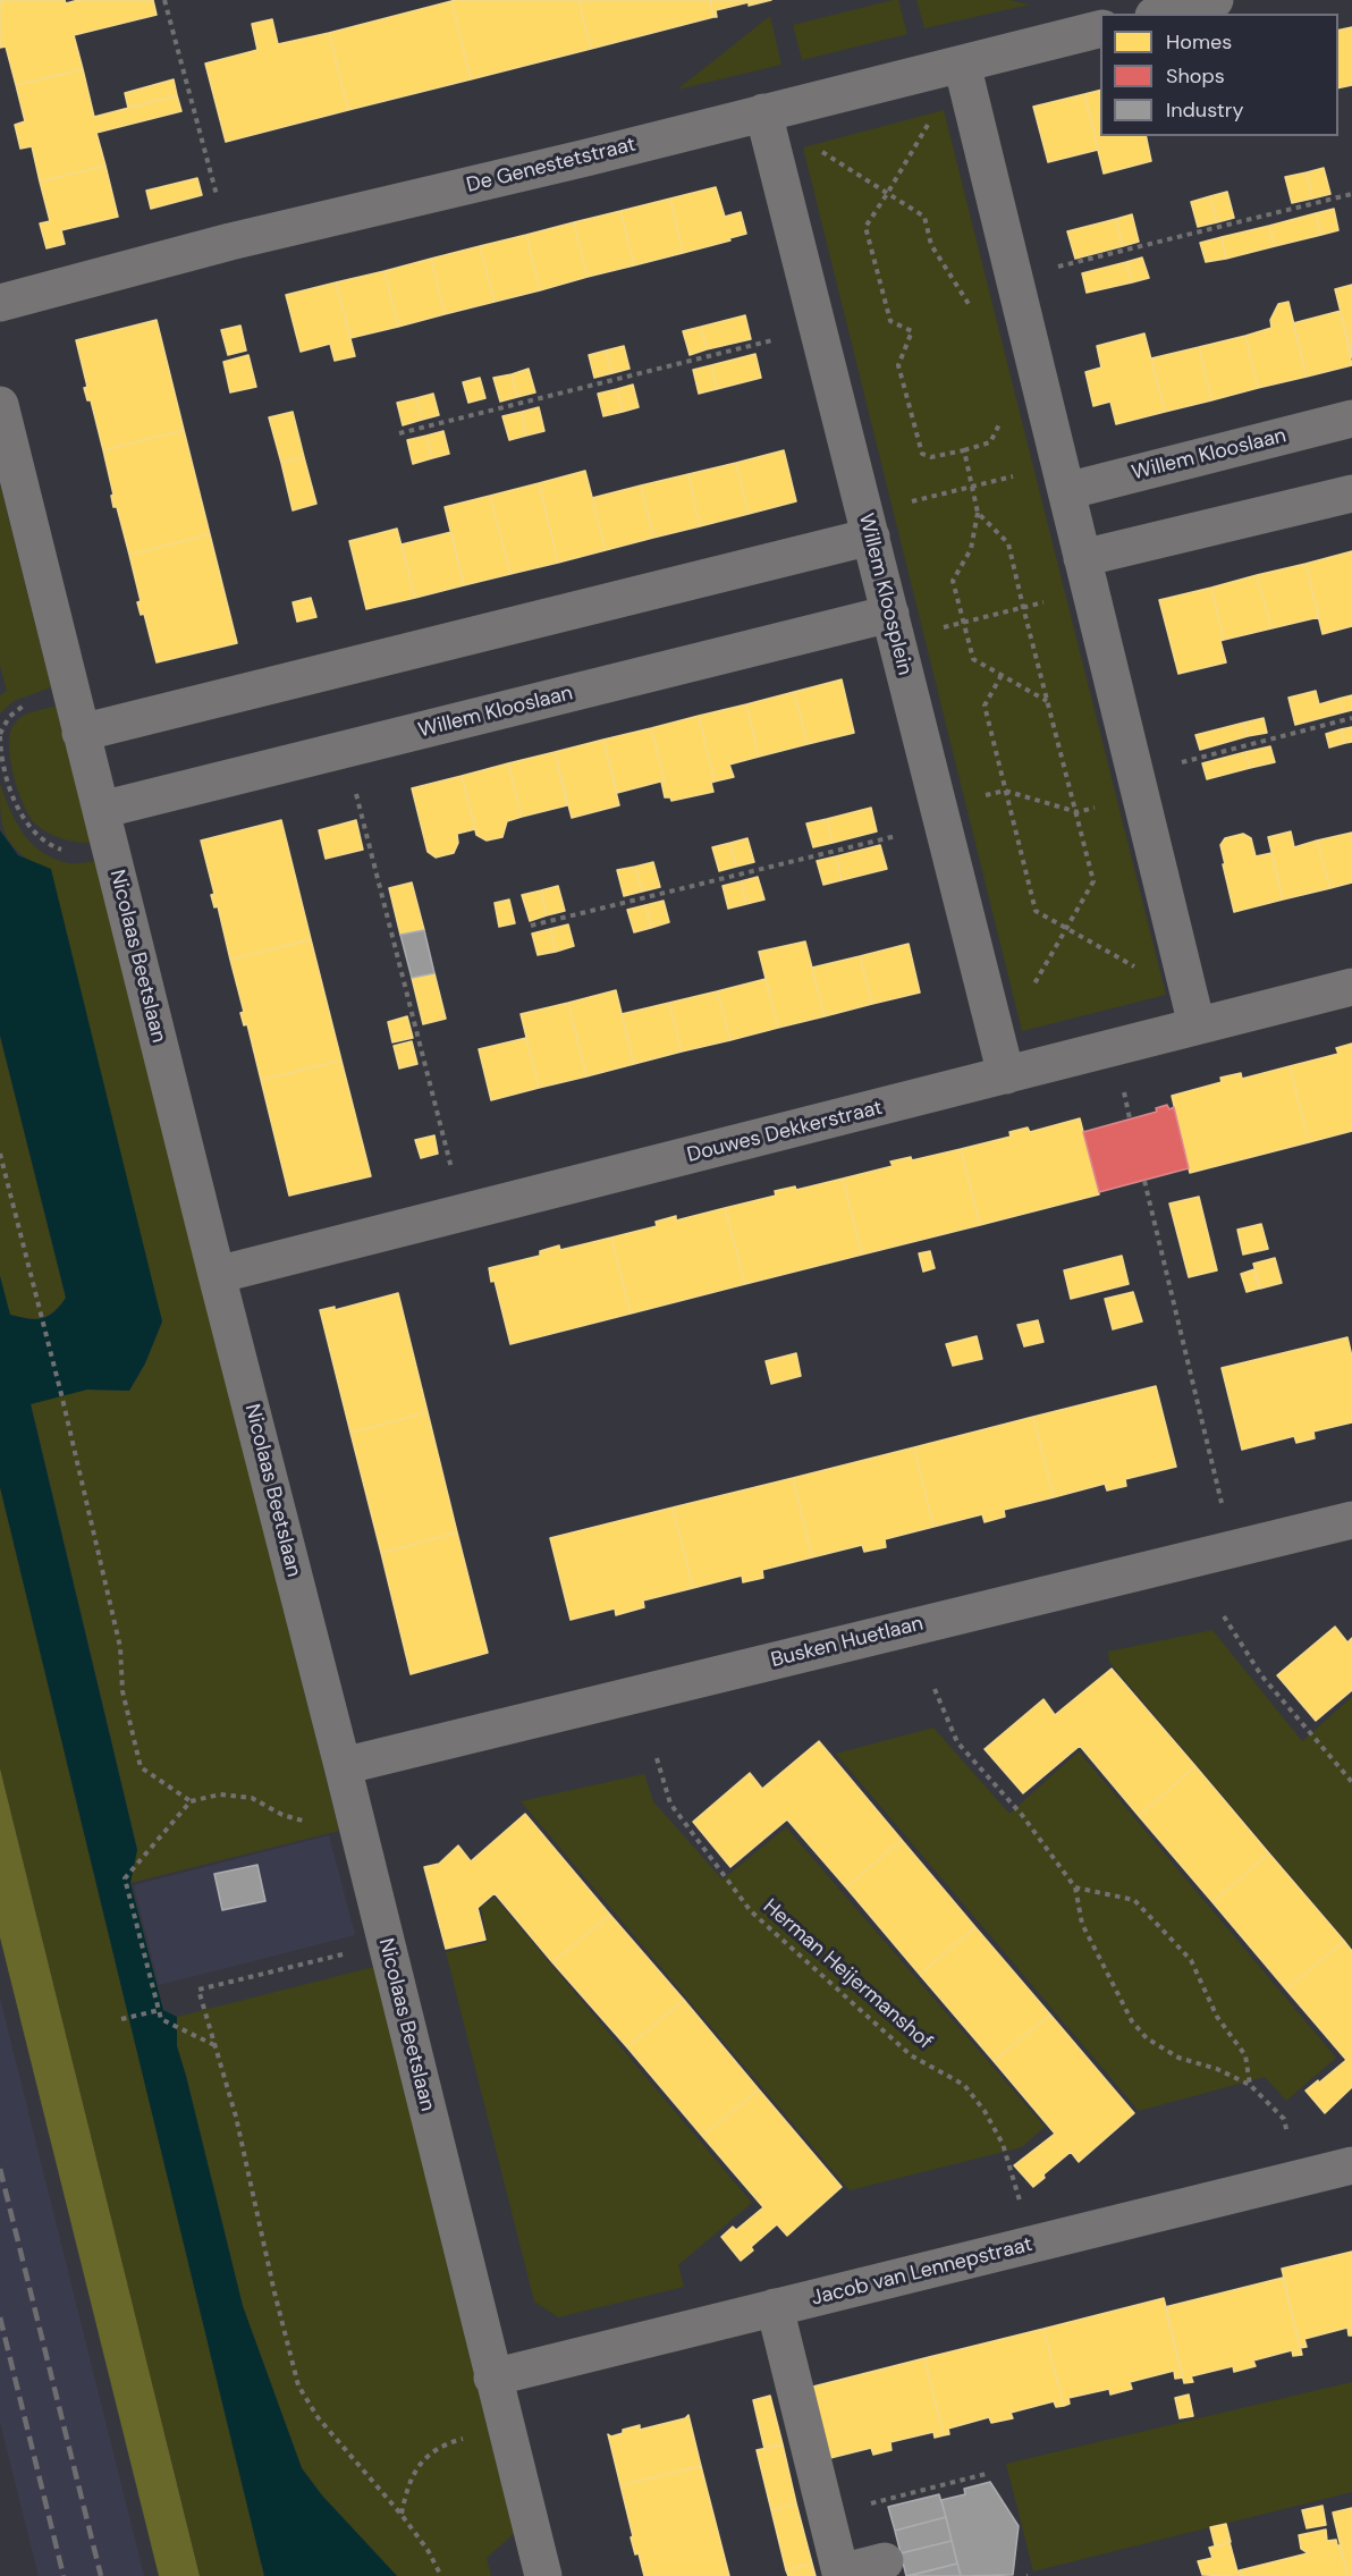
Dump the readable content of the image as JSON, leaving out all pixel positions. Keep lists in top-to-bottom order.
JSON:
{
  "streets": {
    "street": [
      "De Genestetstraat",
      "Willem Klooslaan",
      "Willem Kloosplein",
      "Nicolaas Beetslaan",
      "Douwes Dekkerstraat",
      "Busken Huetlaan",
      "Jacob van Lennepstraat"
    ],
    "path": ["Herman Heijermanshof"]
  },
  "crossings": [
    ["De Genestetstraat", "Willem Kloosplein"],
    ["Willem Klooslaan", "Willem Kloosplein"],
    ["Willem Klooslaan", "Nicolaas Beetslaan"],
    ["Willem Kloosplein", "Douwes Dekkerstraat"],
    ["Nicolaas Beetslaan", "Douwes Dekkerstraat"],
    ["Nicolaas Beetslaan", "Busken Huetlaan"],
    ["Nicolaas Beetslaan", "Jacob van Lennepstraat"],
    ["Herman Heijermanshof", "Jacob van Lennepstraat"]
  ],
  "legend": ["Homes", "Shops", "Industry"]
}
